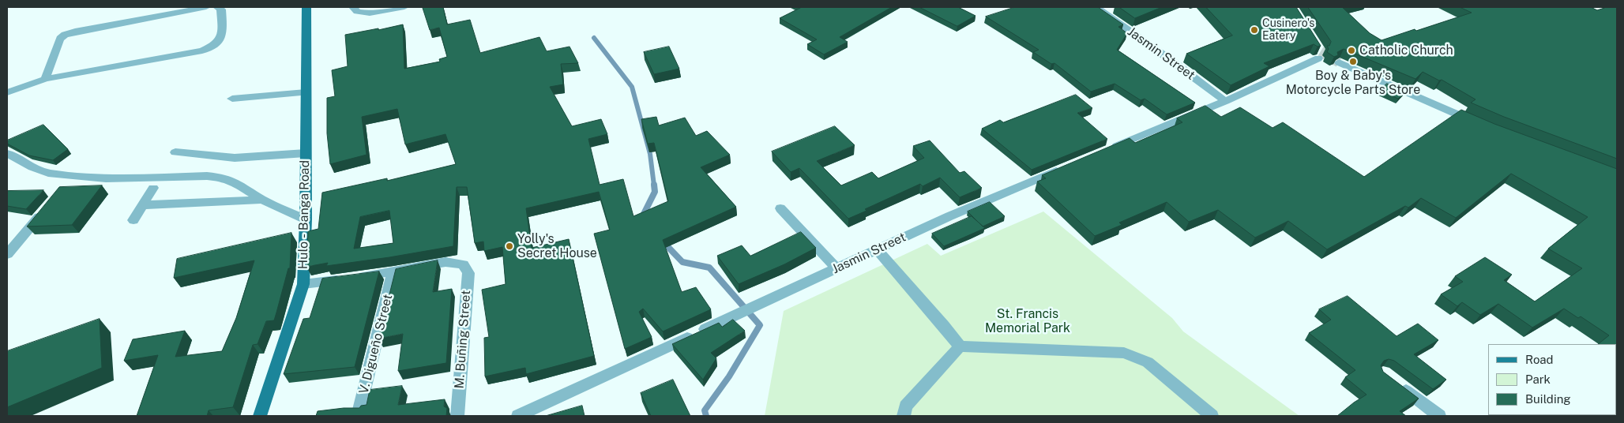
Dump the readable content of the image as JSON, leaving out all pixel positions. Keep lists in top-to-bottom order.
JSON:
{
  "streets": {
    "main road": ["Hulo - Banga Road"],
    "street": ["Jasmin Street", "M. Buñing Street", "V. Digueño Street"]
  },
  "crossings": [
    ["M. Buñing Street", "V. Digueño Street"]
  ],
  "parks": ["St. Francis Memorial Park"],
  "places": [
    "Cusinero's Eatery",
    "Catholic Church",
    "Boy & Baby's Motorcycle Parts Store",
    "Yolly's Secret House"
  ],
  "legend": ["Road", "Park", "Building"]
}
